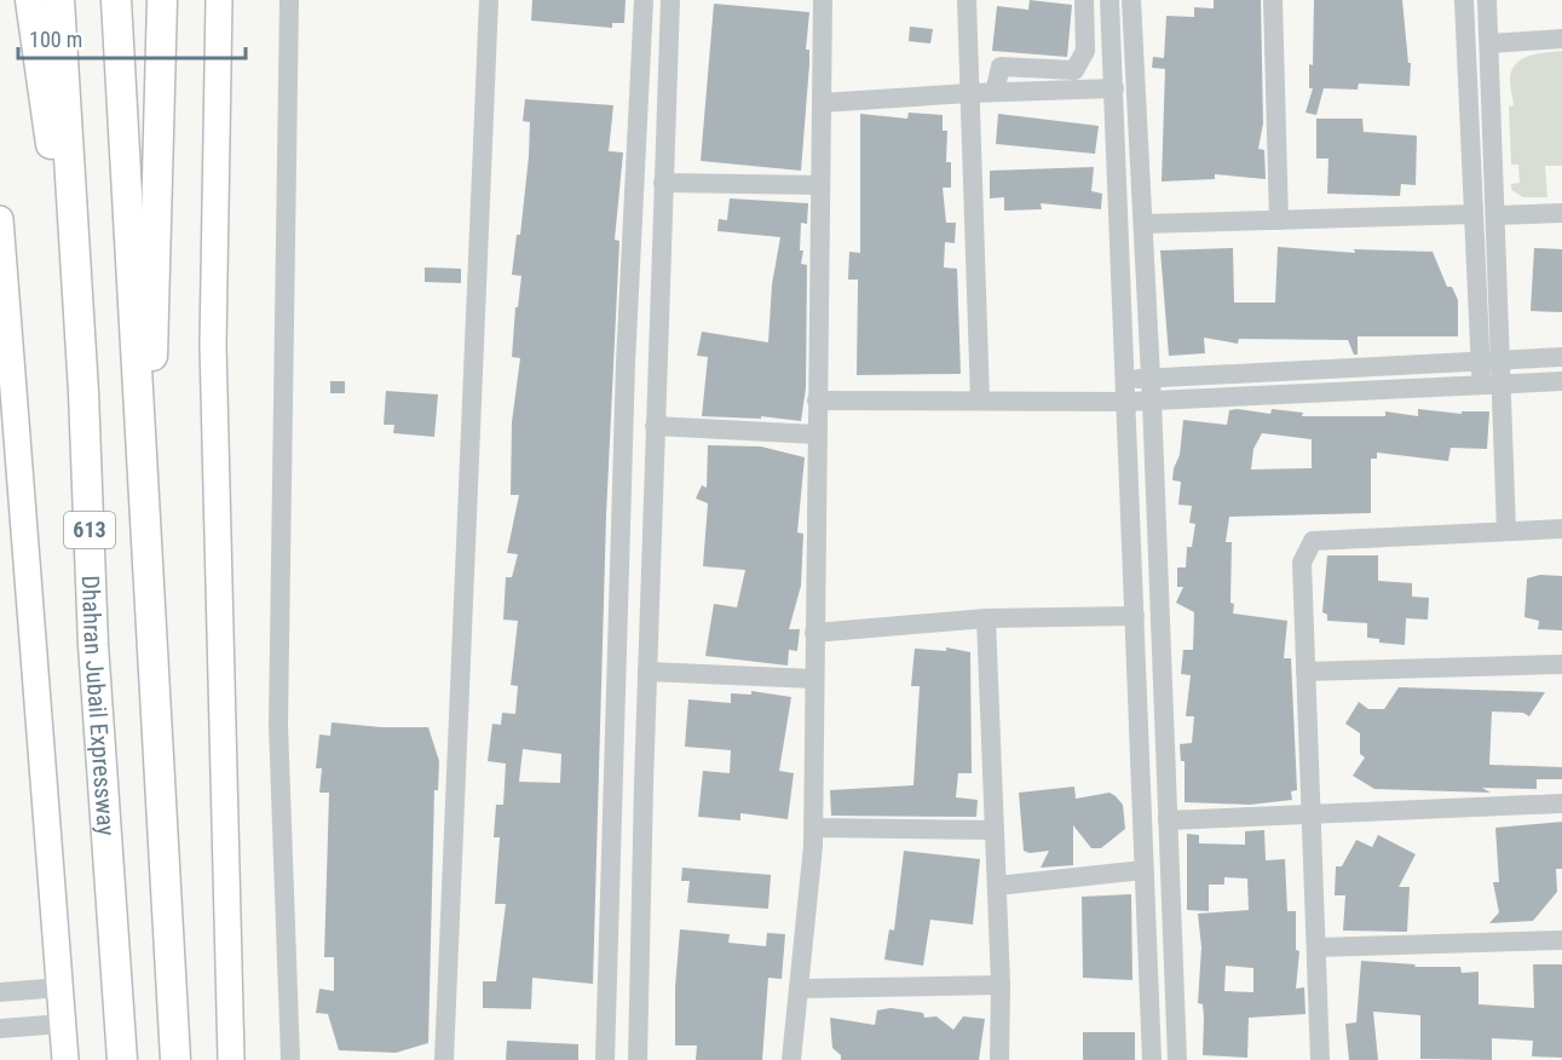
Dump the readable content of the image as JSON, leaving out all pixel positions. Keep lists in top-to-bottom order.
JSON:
{
  "streets": {
    "highway": ["613", "Dhahran Jubail Expressway"]
  },
  "scale_bar": "100 m"
}
